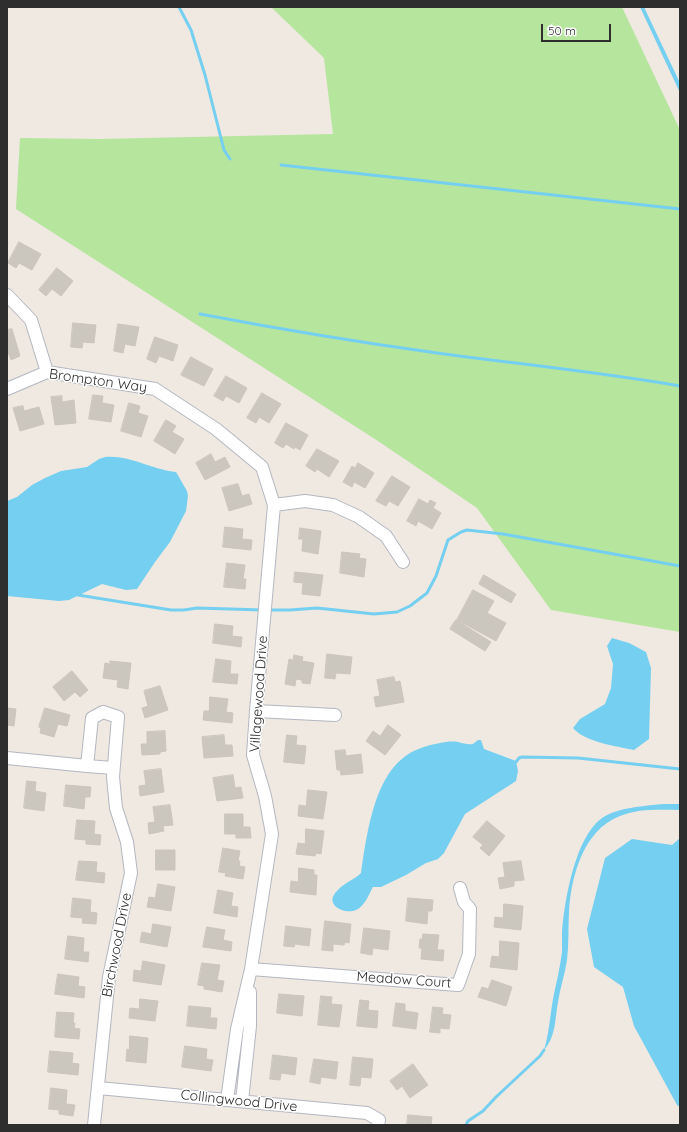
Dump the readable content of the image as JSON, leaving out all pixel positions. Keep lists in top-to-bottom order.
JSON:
{
  "streets": {
    "street": [
      "Brompton Way",
      "Villagewood Drive",
      "Birchwood Drive",
      "Meadow Court",
      "Collingwood Drive"
    ]
  },
  "crossings": [
    ["Brompton Way", "Villagewood Drive"],
    ["Villagewood Drive", "Meadow Court"],
    ["Villagewood Drive", "Collingwood Drive"],
    ["Birchwood Drive", "Collingwood Drive"]
  ],
  "scale_bar": "50 m"
}
